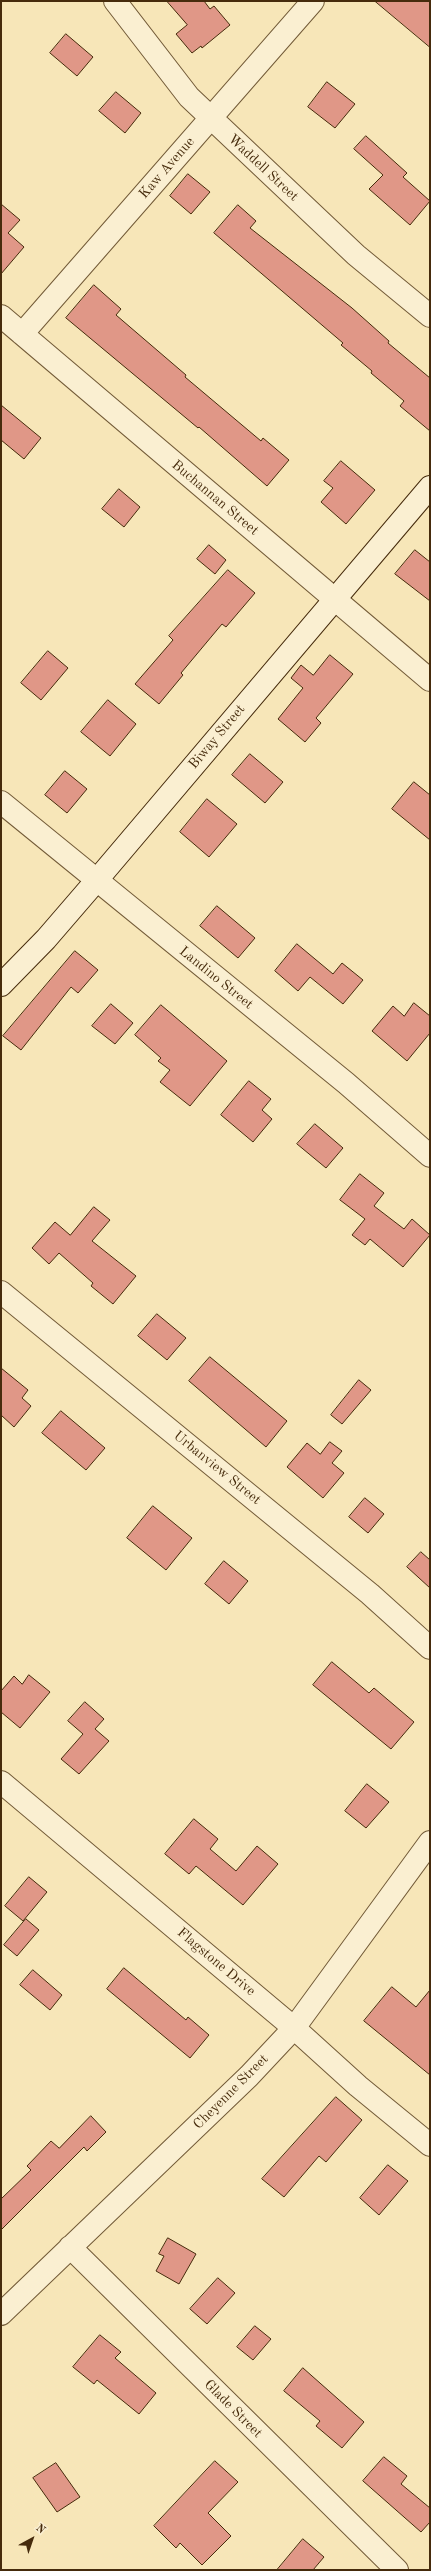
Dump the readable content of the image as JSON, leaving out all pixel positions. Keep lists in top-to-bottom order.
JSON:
{
  "streets": {
    "street": [
      "Kaw Avenue",
      "Waddell Street",
      "Buchannan Street",
      "Biway Street",
      "Landino Street",
      "Urbanview Street",
      "Flagstone Drive",
      "Cheyenne Street",
      "Glade Street"
    ]
  },
  "crossings": [
    ["Kaw Avenue", "Waddell Street"],
    ["Kaw Avenue", "Buchannan Street"],
    ["Buchannan Street", "Biway Street"],
    ["Biway Street", "Landino Street"],
    ["Flagstone Drive", "Cheyenne Street"],
    ["Cheyenne Street", "Glade Street"]
  ],
  "north": "top right"
}
